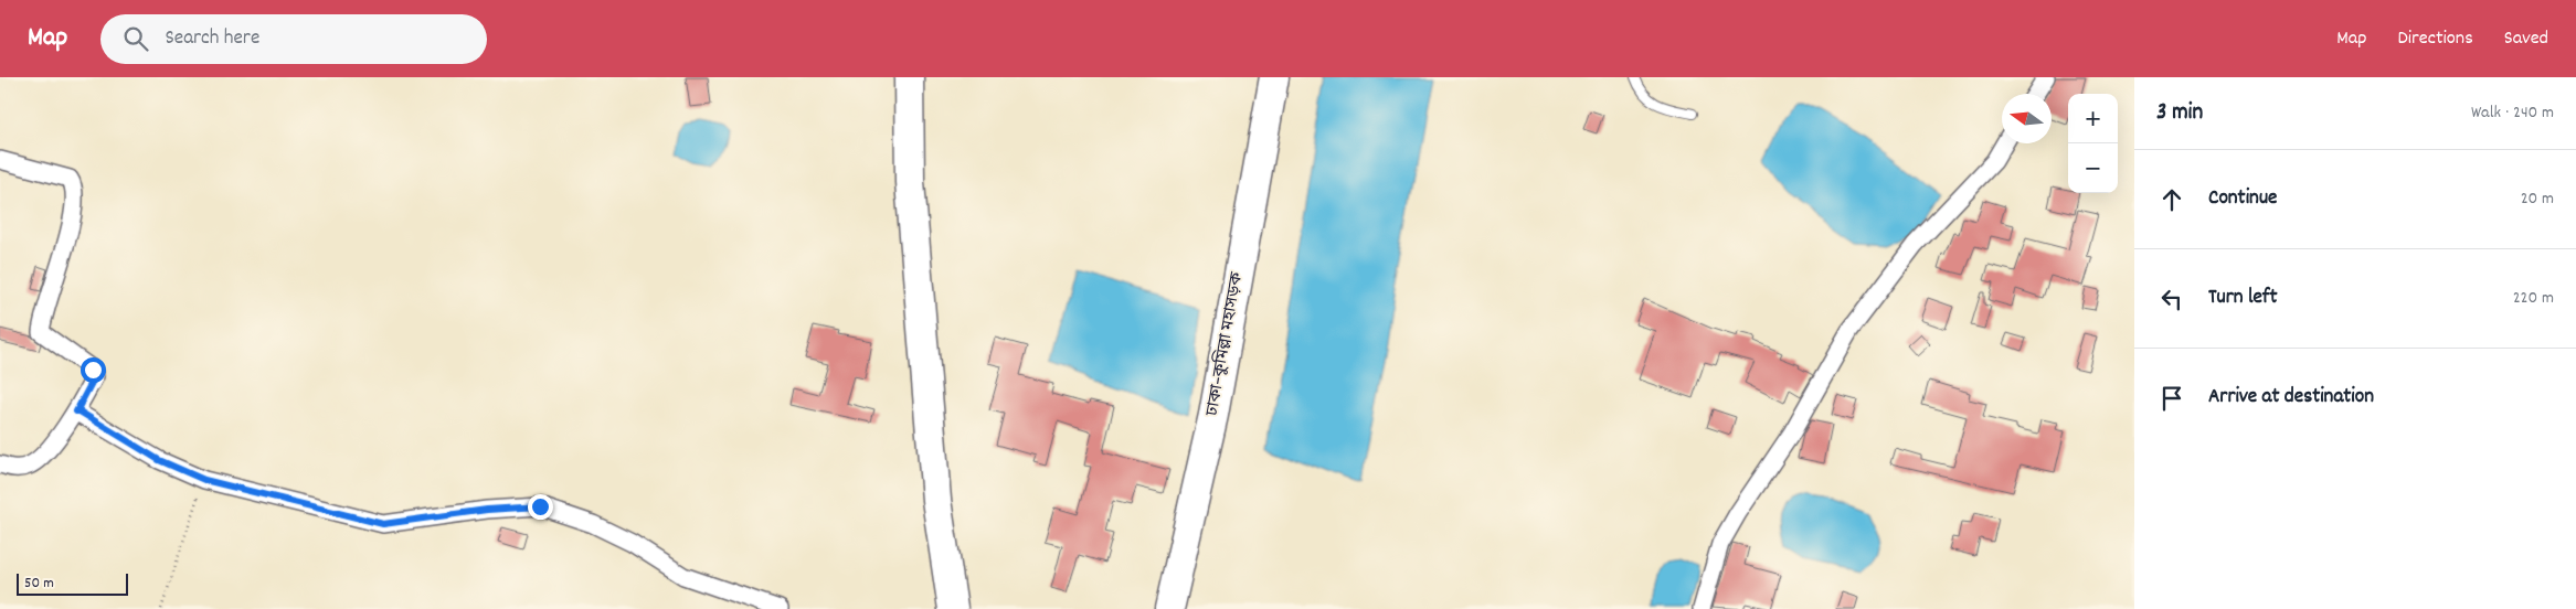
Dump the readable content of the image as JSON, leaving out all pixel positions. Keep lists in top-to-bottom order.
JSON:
{
  "streets": {
    "highway": ["ঢাকা–কুমিল্লা মহাসড়ক"]
  },
  "scale_bar": "50 m",
  "north": "left",
  "page": {
    "header": "Map",
    "search": "Search here",
    "nav": ["Map", "Directions", "Saved"],
    "heading": ["3 min", "Walk · 240 m"],
    "map_buttons": ["+", "−"],
    "list": [
      ["Continue", "20 m"],
      ["Turn left", "220 m"],
      "Arrive at destination"
    ],
    "scale": "50 m"
  }
}
